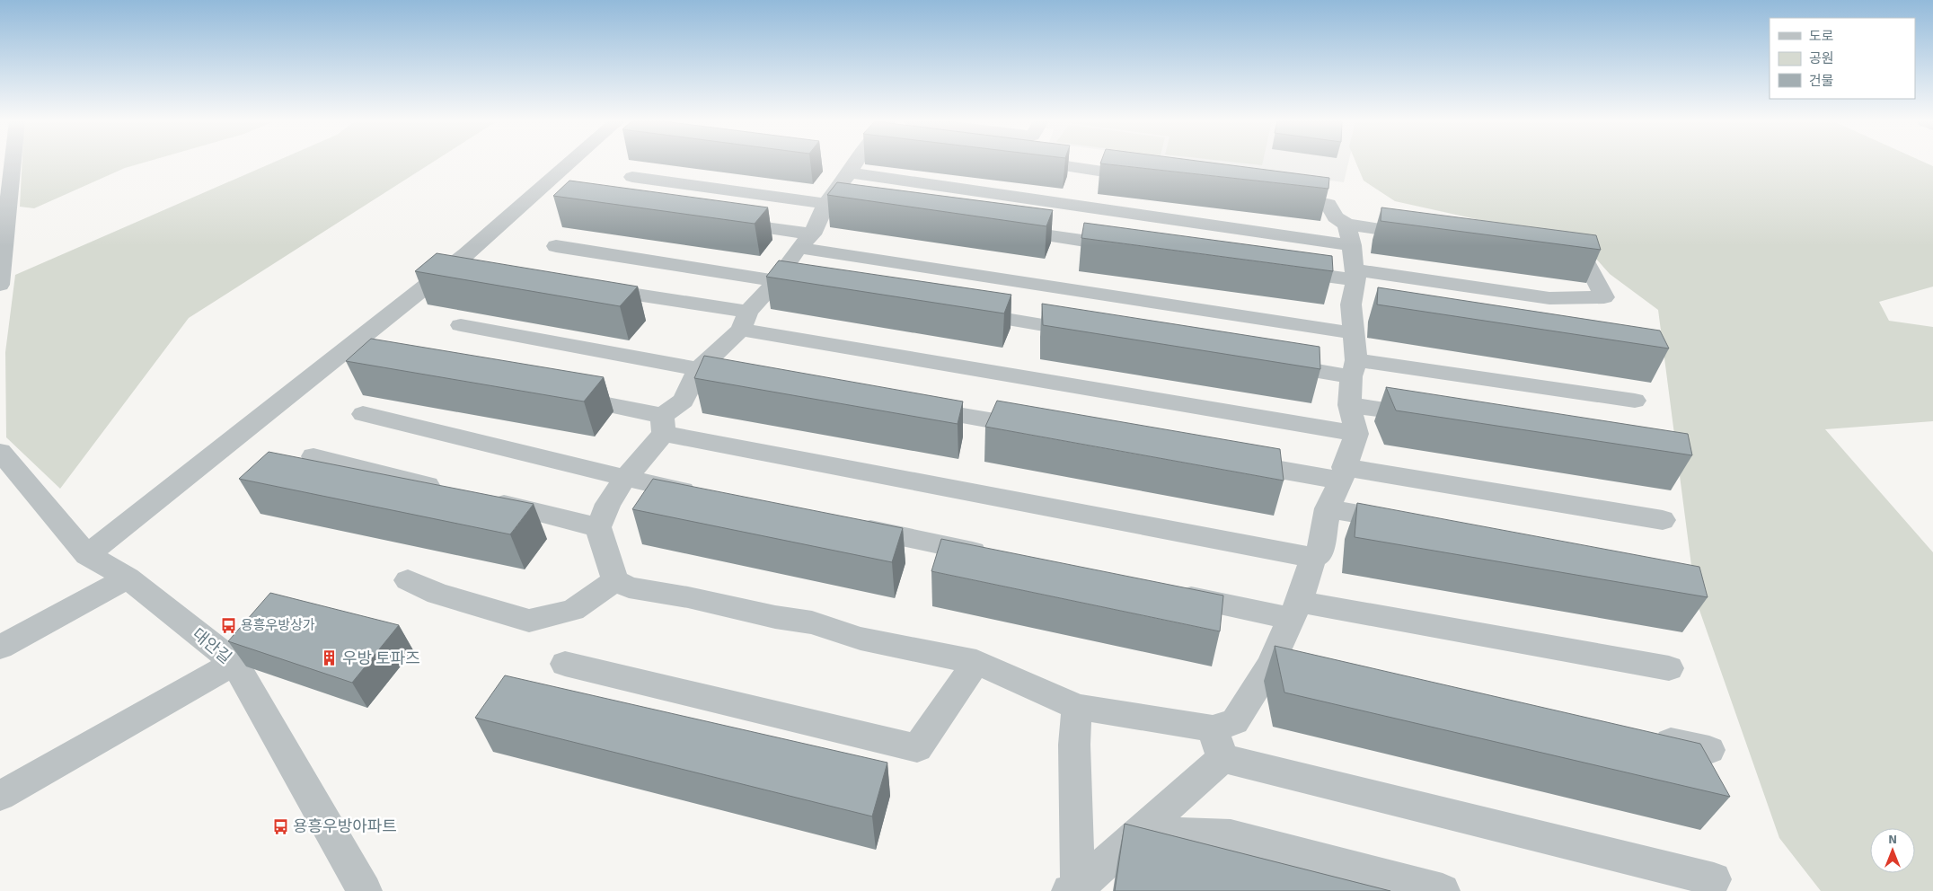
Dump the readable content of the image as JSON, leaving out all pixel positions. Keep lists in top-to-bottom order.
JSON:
{
  "streets": {
    "street": ["대안길"]
  },
  "places": {
    "bus stop": ["용흥우방상가", "용흥우방아파트"],
    "building": ["우방 토파즈"]
  },
  "legend": ["도로", "공원", "건물"],
  "north": "top"
}
